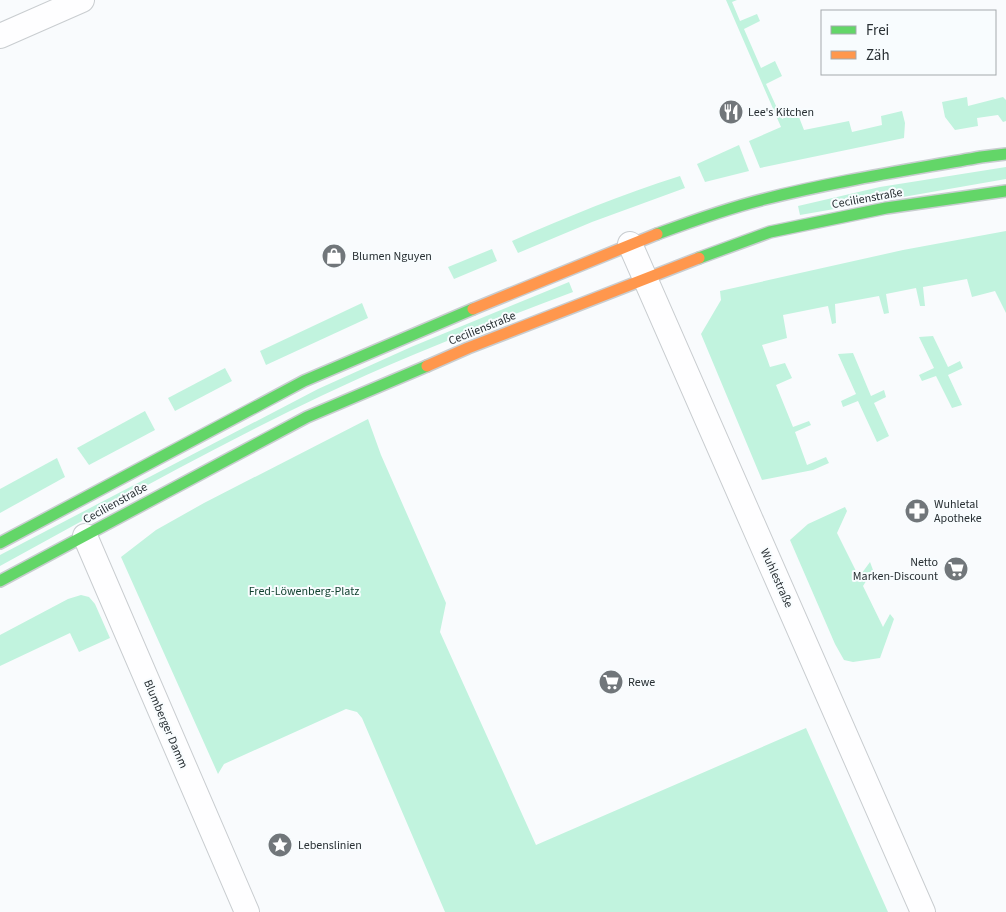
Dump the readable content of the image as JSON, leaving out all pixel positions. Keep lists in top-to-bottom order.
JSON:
{
  "streets": {
    "street": ["Cecilienstraße", "Wuhlestraße", "Blumberger Damm"]
  },
  "crossings": [
    ["Cecilienstraße", "Wuhlestraße"],
    ["Cecilienstraße", "Blumberger Damm"]
  ],
  "parks": ["Fred-Löwenberg-Platz"],
  "places": {
    "restaurant": ["Lee's Kitchen"],
    "shop": ["Blumen Nguyen"],
    "pharmacy": ["Wuhletal Apotheke"],
    "supermarket": ["Netto Marken-Discount", "Rewe"],
    "place": ["Lebenslinien"]
  },
  "legend": ["Frei", "Zäh"]
}
